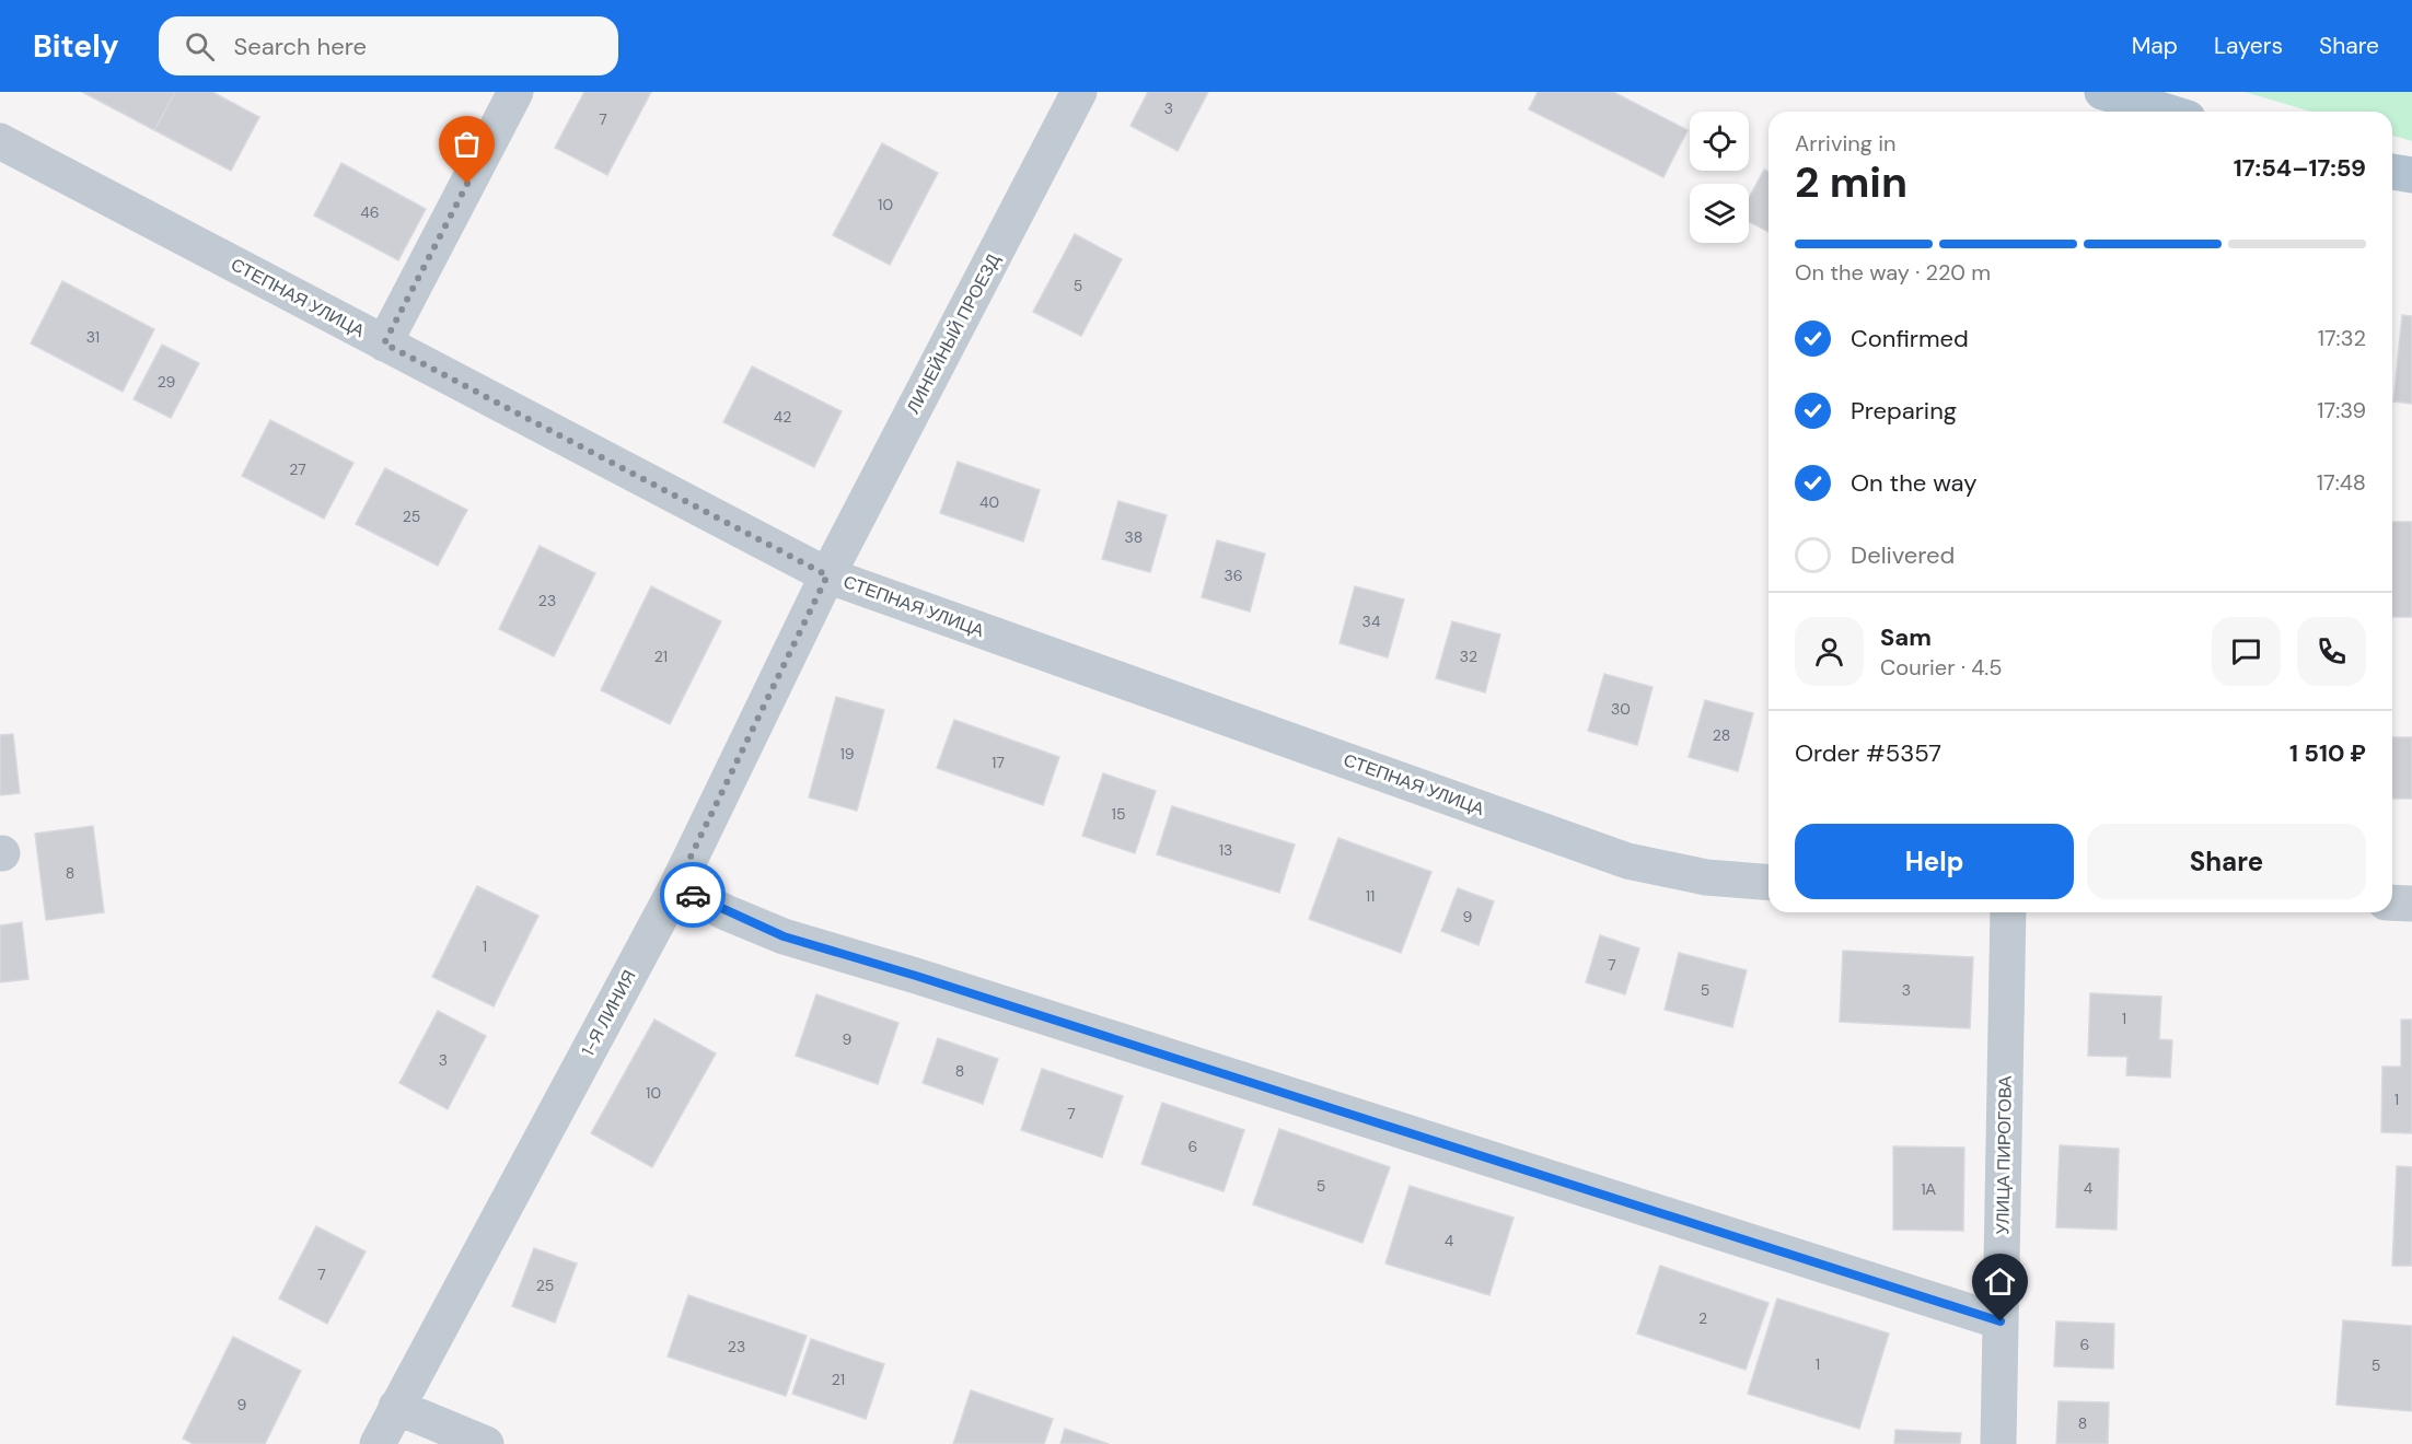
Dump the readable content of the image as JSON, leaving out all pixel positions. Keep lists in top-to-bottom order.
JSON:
{
  "streets": {
    "street": [
      "СТЕПНАЯ УЛИЦА",
      "ЛИНЕЙНЫЙ ПРОЕЗД",
      "1-Я ЛИНИЯ",
      "УЛИЦА ПИРОГОВА"
    ]
  },
  "crossings": [
    ["СТЕПНАЯ УЛИЦА", "ЛИНЕЙНЫЙ ПРОЕЗД"],
    ["СТЕПНАЯ УЛИЦА", "1-Я ЛИНИЯ"],
    ["ЛИНЕЙНЫЙ ПРОЕЗД", "1-Я ЛИНИЯ"]
  ],
  "house_numbers": [
    "3",
    "7",
    "10",
    "46",
    "5",
    "31",
    "29",
    "42",
    "27",
    "40",
    "25",
    "38",
    "36",
    "23",
    "34",
    "21",
    "32",
    "30",
    "28",
    "19",
    "17",
    "15",
    "13",
    "8",
    "11",
    "9",
    "1",
    "7",
    "5",
    "3",
    "1",
    "9",
    "3",
    "8",
    "10",
    "1",
    "7",
    "6",
    "5",
    "4",
    "1А",
    "4",
    "7",
    "25",
    "2",
    "6",
    "23",
    "1",
    "5",
    "21",
    "9",
    "8"
  ],
  "page": {
    "header": "Bitely",
    "search": "Search here",
    "nav": ["Map", "Layers", "Share"],
    "heading": ["2 min", "Arriving in", "17:54–17:59"],
    "panel": [
      "Sam",
      "Courier · 4.5",
      "Order #5357",
      "1 510 ₽"
    ],
    "bar": "On the way · 220 m",
    "list": [
      ["Confirmed", "17:32"],
      ["Preparing", "17:39"],
      ["On the way", "17:48"],
      "Delivered"
    ],
    "buttons": ["Help", "Share"]
  }
}
